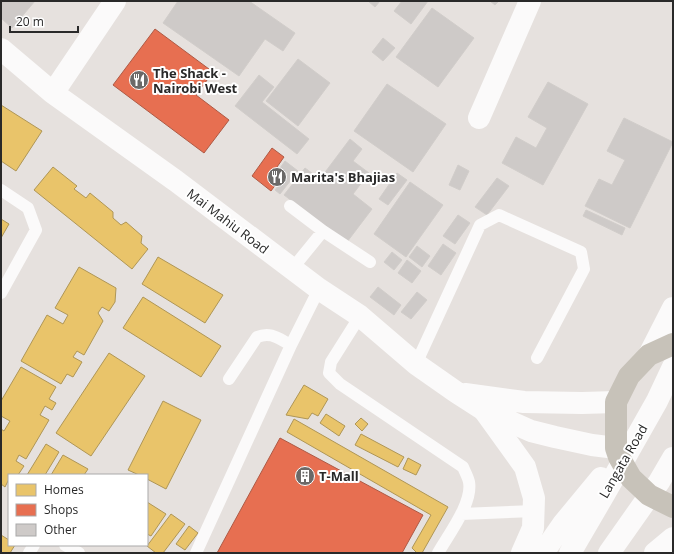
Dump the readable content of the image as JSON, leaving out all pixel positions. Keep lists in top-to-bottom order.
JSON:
{
  "streets": {
    "street": ["Mai Mahiu Road", "Langata Road"]
  },
  "places": {
    "restaurant": ["The Shack - Nairobi West", "Marita's Bhajias"],
    "building": ["T-Mall"]
  },
  "legend": ["Homes", "Shops", "Other"],
  "scale_bar": "20 m"
}
